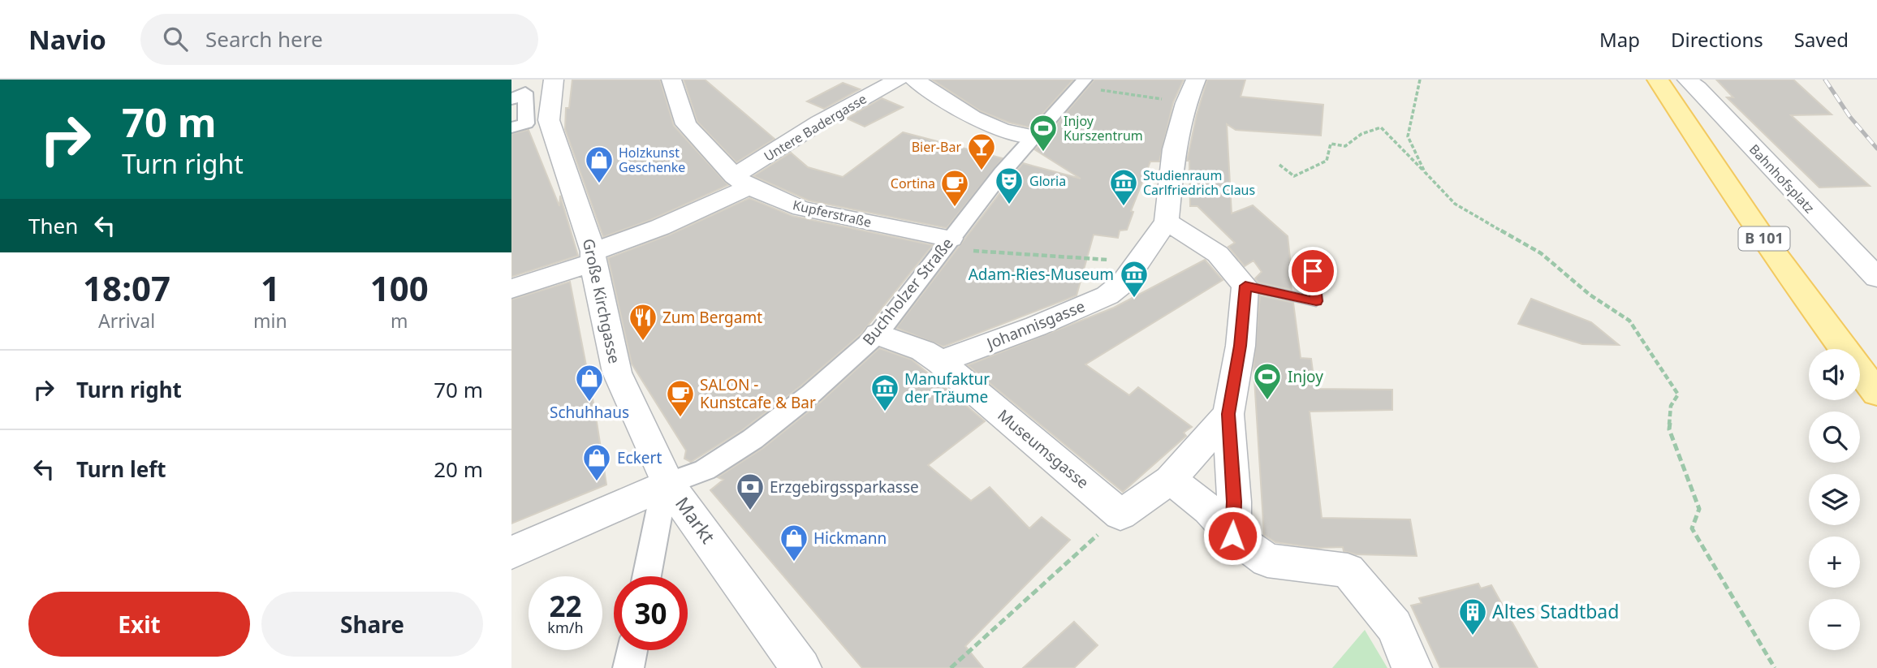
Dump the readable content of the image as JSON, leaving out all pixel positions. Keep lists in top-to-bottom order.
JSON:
{
  "streets": {
    "main road": ["B 101"],
    "street": [
      "Untere Badergasse",
      "Bahnhofsplatz",
      "Kupferstraße",
      "Buchholzer Straße",
      "Große Kirchgasse",
      "Johannisgasse",
      "Museumsgasse",
      "Markt"
    ]
  },
  "crossings": [
    ["Untere Badergasse", "Kupferstraße"],
    ["Untere Badergasse", "Große Kirchgasse"],
    ["Kupferstraße", "Buchholzer Straße"],
    ["Buchholzer Straße", "Große Kirchgasse"],
    ["Buchholzer Straße", "Markt"],
    ["Große Kirchgasse", "Markt"],
    ["Johannisgasse", "Museumsgasse"]
  ],
  "places": {
    "sports": ["Injoy Kurszentrum", "Injoy"],
    "bar": ["Bier-Bar"],
    "shop": [
      "Holzkunst Geschenke",
      "Schuhhaus",
      "Eckert",
      "Hickmann"
    ],
    "theatre": ["Gloria"],
    "museum": ["Studienraum Carlfriedrich Claus", "Adam-Ries-Museum", "Manufaktur der Träume"],
    "cafe": ["Cortina", "SALON - Kunstcafe & Bar"],
    "restaurant": ["Zum Bergamt"],
    "bank": ["Erzgebirgssparkasse"],
    "building": ["Altes Stadtbad"]
  },
  "page": {
    "header": "Navio",
    "search": "Search here",
    "nav": ["Map", "Directions", "Saved"],
    "turn": ["70 m", "Turn right"],
    "then": "Then",
    "eta": [
      "18:07",
      "Arrival",
      "1",
      "min",
      "100",
      "m"
    ],
    "list": [
      {
        "name": "Turn right",
        "value": "70 m"
      },
      {
        "name": "Turn left",
        "value": "20 m"
      }
    ],
    "map_buttons": ["+", "−"],
    "speed": "22 km/h",
    "limit": "30",
    "buttons": ["Exit", "Share"]
  }
}
